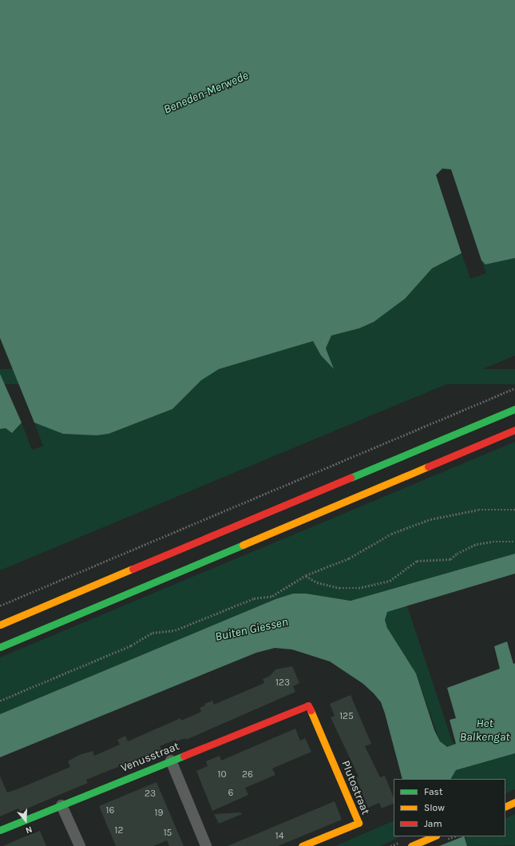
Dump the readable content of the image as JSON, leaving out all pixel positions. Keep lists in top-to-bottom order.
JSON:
{
  "streets": {
    "main road": ["Venusstraat", "Plutostraat"]
  },
  "crossings": [
    ["Venusstraat", "Plutostraat"]
  ],
  "water": ["Beneden-Merwede", "Buiten Giessen", "Het Balkengat"],
  "house_numbers": [
    "123",
    "125",
    "10",
    "26",
    "6",
    "23",
    "16",
    "19",
    "12",
    "15",
    "14"
  ],
  "legend": ["Fast", "Slow", "Jam"],
  "north": "bottom"
}
